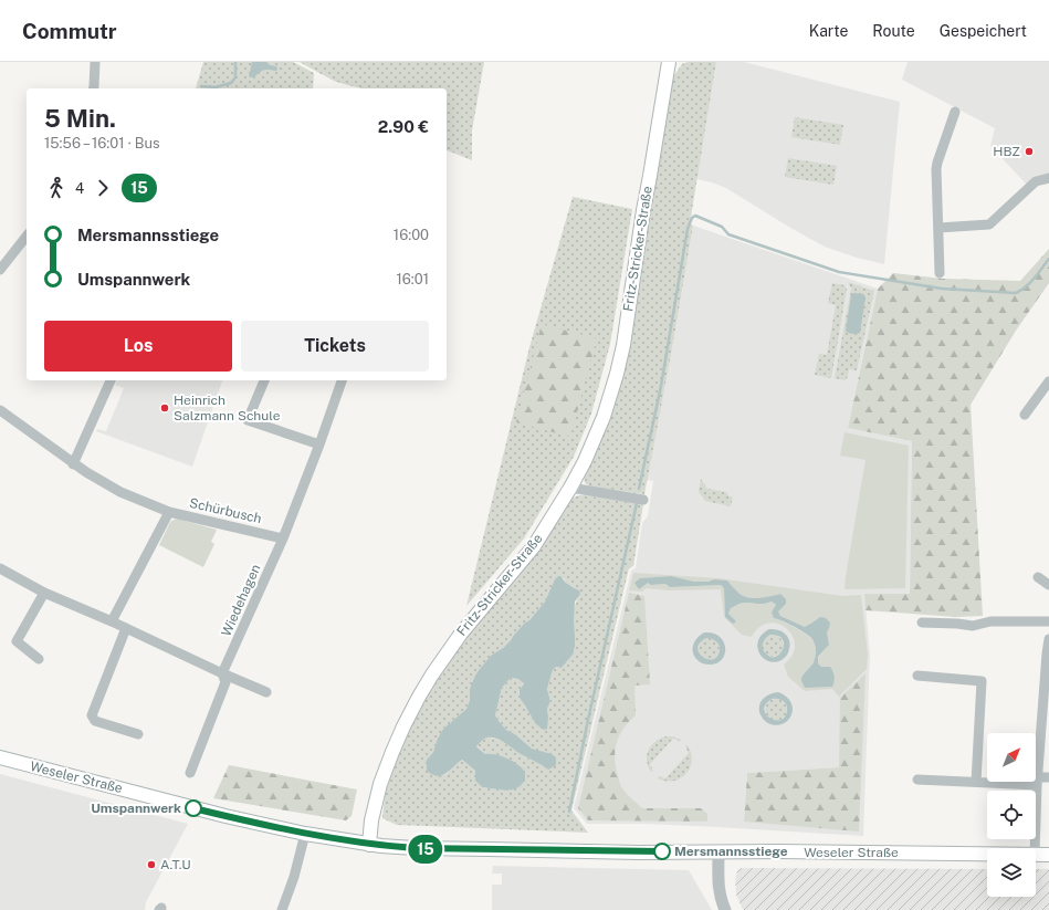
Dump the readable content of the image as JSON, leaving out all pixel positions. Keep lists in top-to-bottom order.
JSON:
{
  "streets": {
    "main road": ["Fritz-Stricker-Straße", "Weseler Straße"],
    "street": ["Schürbusch", "Wiedehagen"]
  },
  "crossings": [
    ["Fritz-Stricker-Straße", "Weseler Straße"],
    ["Schürbusch", "Wiedehagen"]
  ],
  "places": [
    "HBZ",
    "Heinrich Salzmann Schule",
    "Umspannwerk",
    "Mersmannsstiege",
    "A.T.U"
  ],
  "lines": ["bus line 15"],
  "north": "top right",
  "page": {
    "header": "Commutr",
    "nav": ["Karte", "Route", "Gespeichert"],
    "on_map": "15",
    "heading": ["5 Min.", "15:56 – 16:01 · Bus", "2.90 €"],
    "legs": ["4", "15"],
    "list": [
      {
        "name": "Mersmannsstiege",
        "value": "16:00"
      },
      {
        "name": "Umspannwerk",
        "value": "16:01"
      }
    ],
    "buttons": ["Los", "Tickets"]
  }
}
